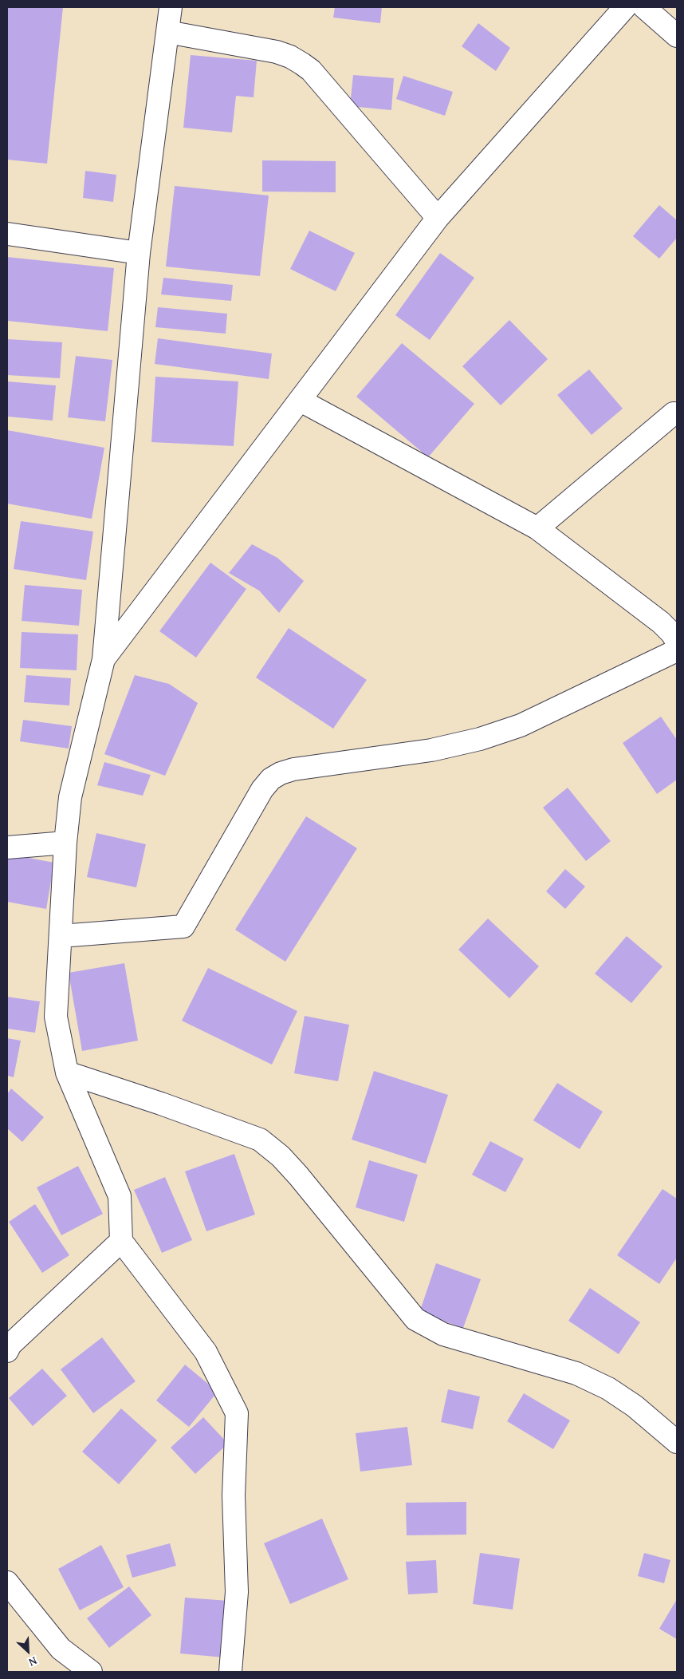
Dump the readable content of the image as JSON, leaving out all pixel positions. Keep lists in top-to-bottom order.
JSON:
{
  "north": "bottom right"
}
